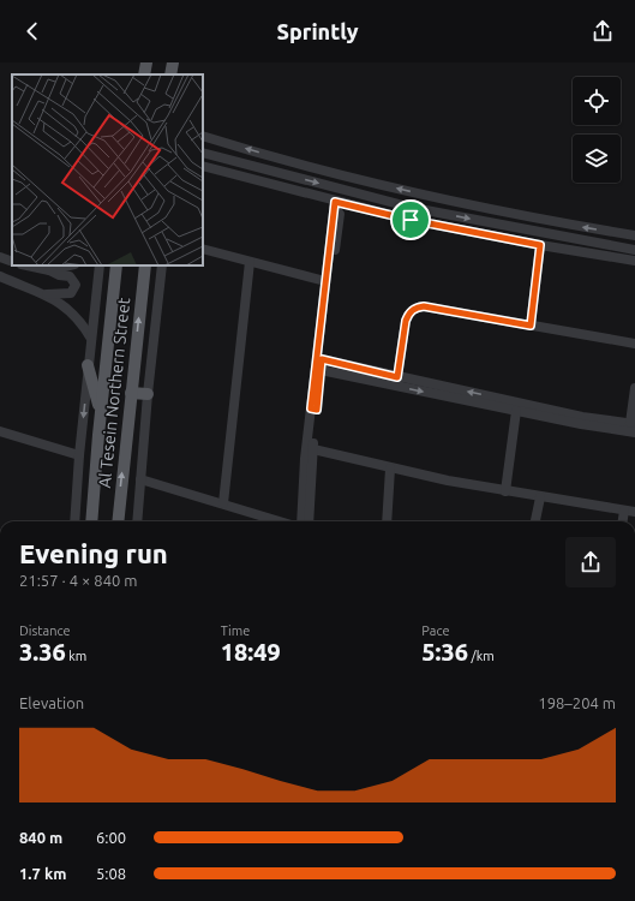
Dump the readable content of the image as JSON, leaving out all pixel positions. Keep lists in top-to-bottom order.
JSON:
{
  "streets": {
    "main road": ["Al Tesein Northern Street"]
  },
  "page": {
    "header": "Sprintly",
    "heading": ["Evening run", "21:57 · 4 × 840 m"],
    "stats": [
      ["Distance", "3.36 km"],
      ["Time", "18:49"],
      ["Pace", "5:36 /km"]
    ],
    "chart": ["Elevation", "198–204 m"],
    "list": [
      {
        "name": "840 m",
        "note": "6:00"
      },
      {
        "name": "1.7 km",
        "note": "5:08"
      }
    ]
  }
}
